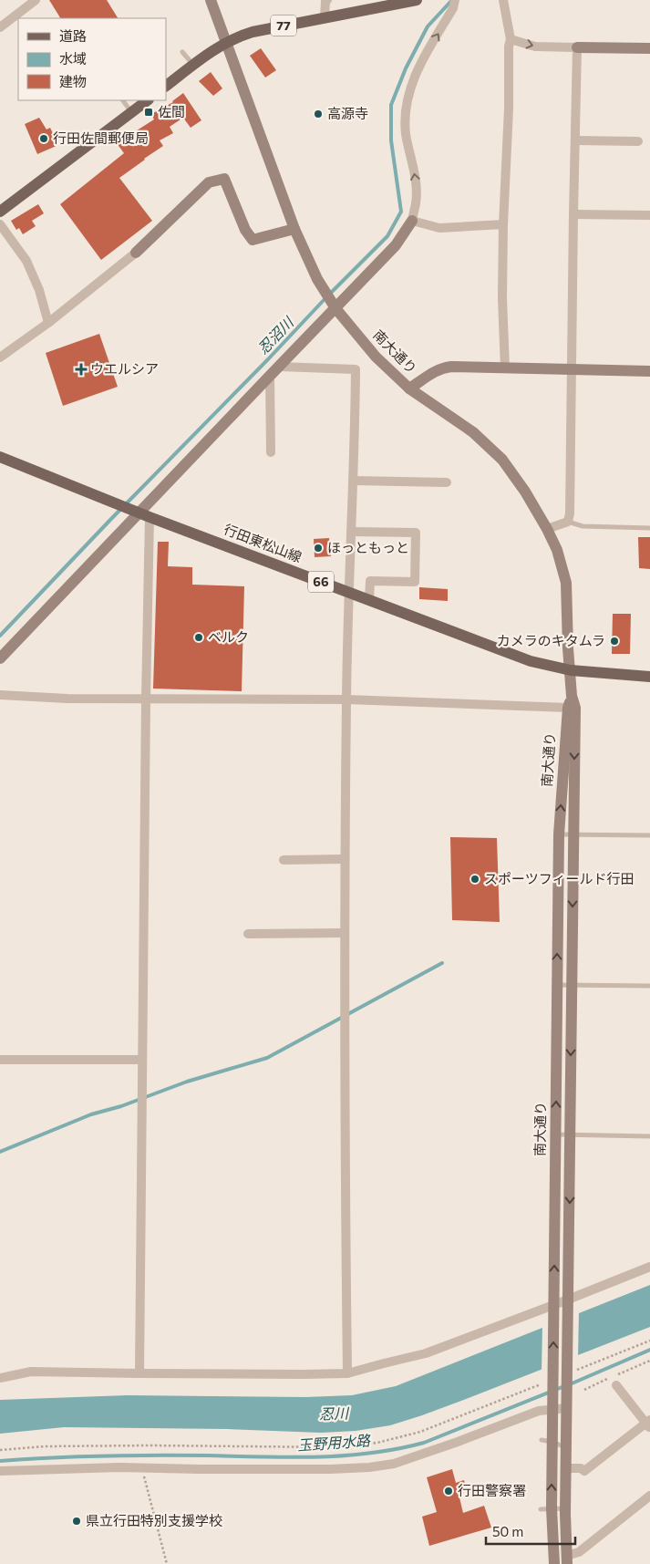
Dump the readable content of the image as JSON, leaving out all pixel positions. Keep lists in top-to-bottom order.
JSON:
{
  "streets": {
    "main road": ["77", "行田東松山線", "66"],
    "street": ["南大通り"]
  },
  "crossings": [
    ["77", "南大通り"],
    ["南大通り", "行田東松山線"]
  ],
  "water": ["忍沼川", "忍川", "玉野用水路"],
  "places": {
    "transit": ["佐間"],
    "other": [
      "高源寺",
      "行田佐間郵便局",
      "ほっともっと",
      "ベルク",
      "カメラのキタムラ",
      "スポーツフィールド行田",
      "行田警察署",
      "県立行田特別支援学校"
    ],
    "health": ["ウエルシア"]
  },
  "legend": ["道路", "水域", "建物"],
  "scale_bar": "50 m"
}
